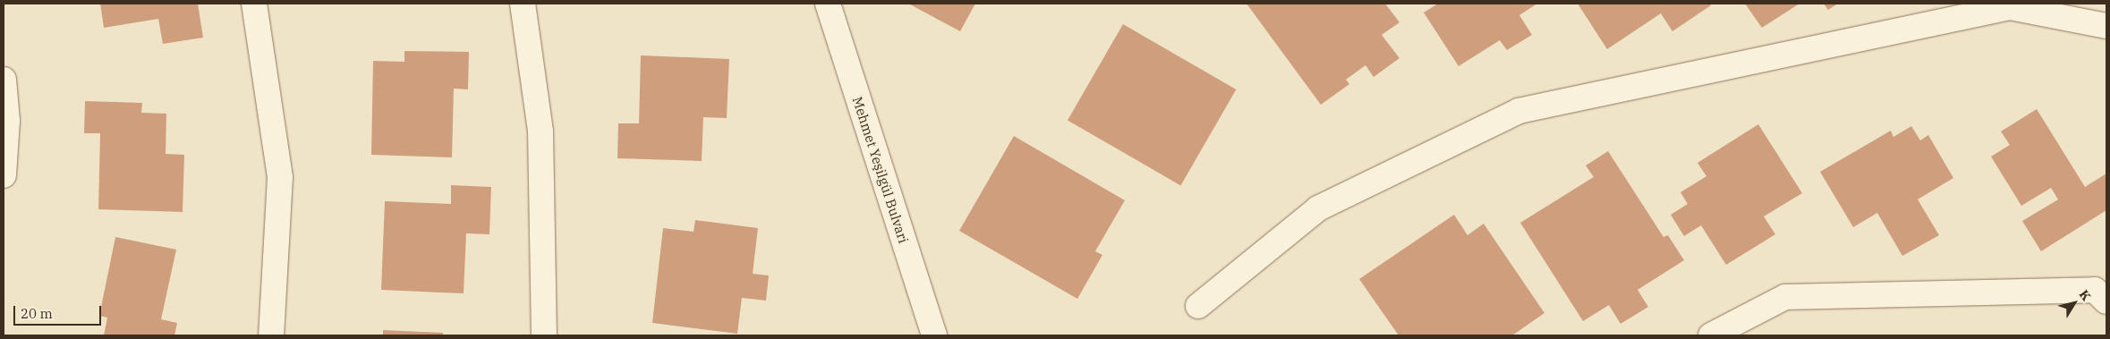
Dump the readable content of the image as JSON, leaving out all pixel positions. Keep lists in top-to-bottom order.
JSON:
{
  "streets": {
    "street": ["Mehmet Yeşilgül Bulvari"]
  },
  "scale_bar": "20 m",
  "north": "top right"
}
